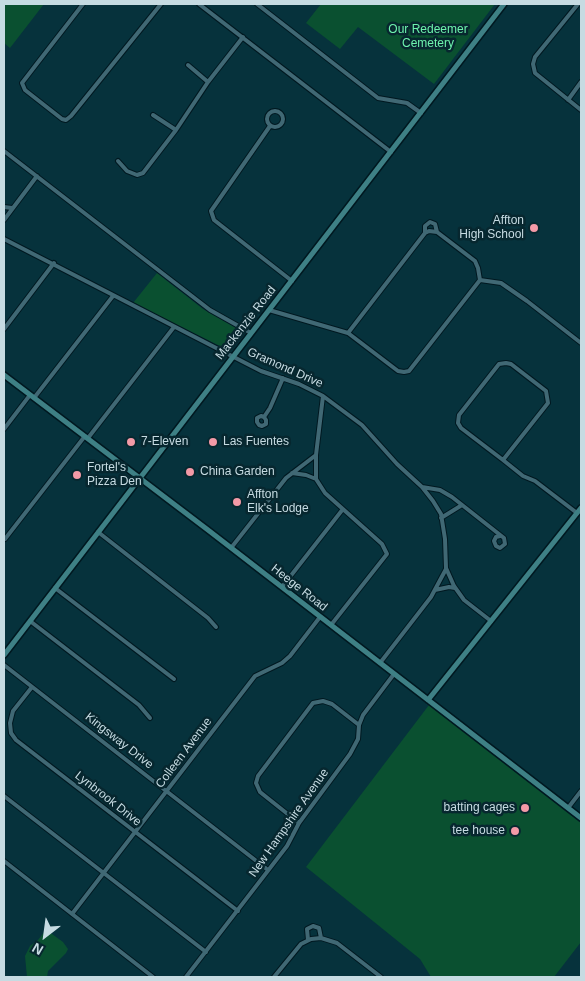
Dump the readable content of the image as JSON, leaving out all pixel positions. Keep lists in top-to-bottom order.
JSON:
{
  "streets": {
    "street": [
      "Mackenzie Road",
      "Gramond Drive",
      "Heege Road",
      "Kingsway Drive",
      "Colleen Avenue",
      "Lynbrook Drive",
      "New Hampshire Avenue"
    ]
  },
  "crossings": [
    ["Mackenzie Road", "Gramond Drive"],
    ["Mackenzie Road", "Heege Road"],
    ["Heege Road", "Colleen Avenue"],
    ["Heege Road", "New Hampshire Avenue"],
    ["Kingsway Drive", "Colleen Avenue"],
    ["Kingsway Drive", "Lynbrook Drive"],
    ["Kingsway Drive", "New Hampshire Avenue"],
    ["Colleen Avenue", "Lynbrook Drive"],
    ["Lynbrook Drive", "New Hampshire Avenue"]
  ],
  "parks": ["Our Redeemer Cemetery"],
  "places": [
    "Affton High School",
    "7-Eleven",
    "Las Fuentes",
    "China Garden",
    "Fortel's Pizza Den",
    "Affton Elk's Lodge",
    "batting cages",
    "tee house"
  ],
  "north": "bottom left"
}
